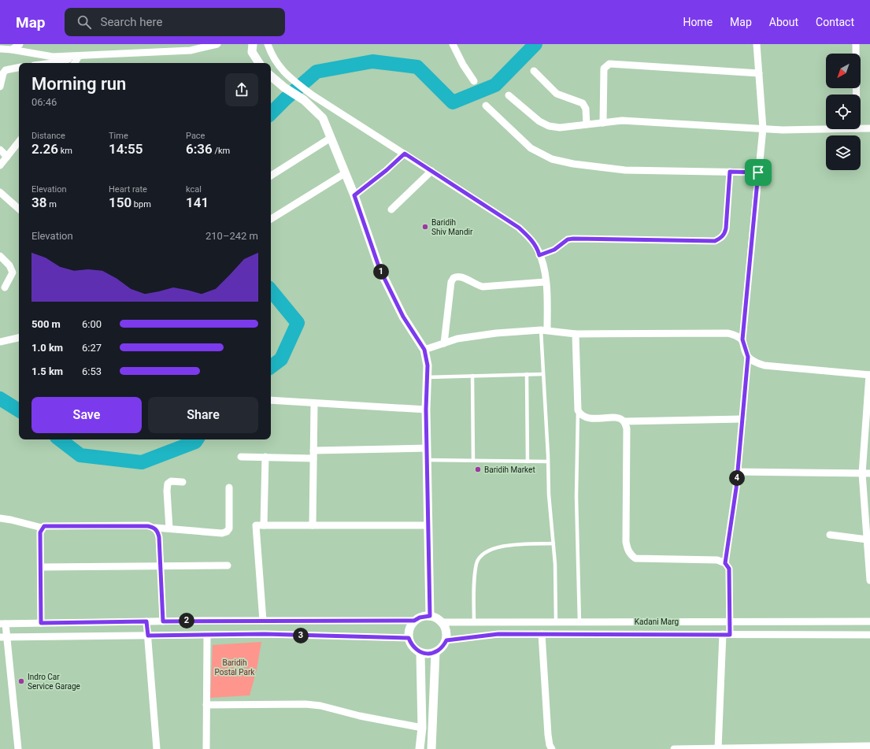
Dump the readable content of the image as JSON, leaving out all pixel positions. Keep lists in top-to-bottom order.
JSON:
{
  "streets": {
    "street": ["Kadani Marg"]
  },
  "parks": ["Baridih Postal Park"],
  "places": ["Baridih Shiv Mandir", "Baridih Market", "Indro Car Service Garage"],
  "north": "bottom left",
  "page": {
    "header": "Map",
    "search": "Search here",
    "nav": [
      "Home",
      "Map",
      "About",
      "Contact"
    ],
    "heading": ["Morning run", "06:46"],
    "stats": [
      ["Distance", "2.26 km"],
      ["Time", "14:55"],
      ["Pace", "6:36 /km"],
      ["Elevation", "38 m"],
      ["Heart rate", "150 bpm"],
      ["kcal", "141"]
    ],
    "chart": ["Elevation", "210–242 m"],
    "pins": [
      "1",
      "4",
      "2",
      "3"
    ],
    "list": [
      {
        "name": "500 m",
        "note": "6:00"
      },
      {
        "name": "1.0 km",
        "note": "6:27"
      },
      {
        "name": "1.5 km",
        "note": "6:53"
      }
    ],
    "buttons": ["Save", "Share"]
  }
}
